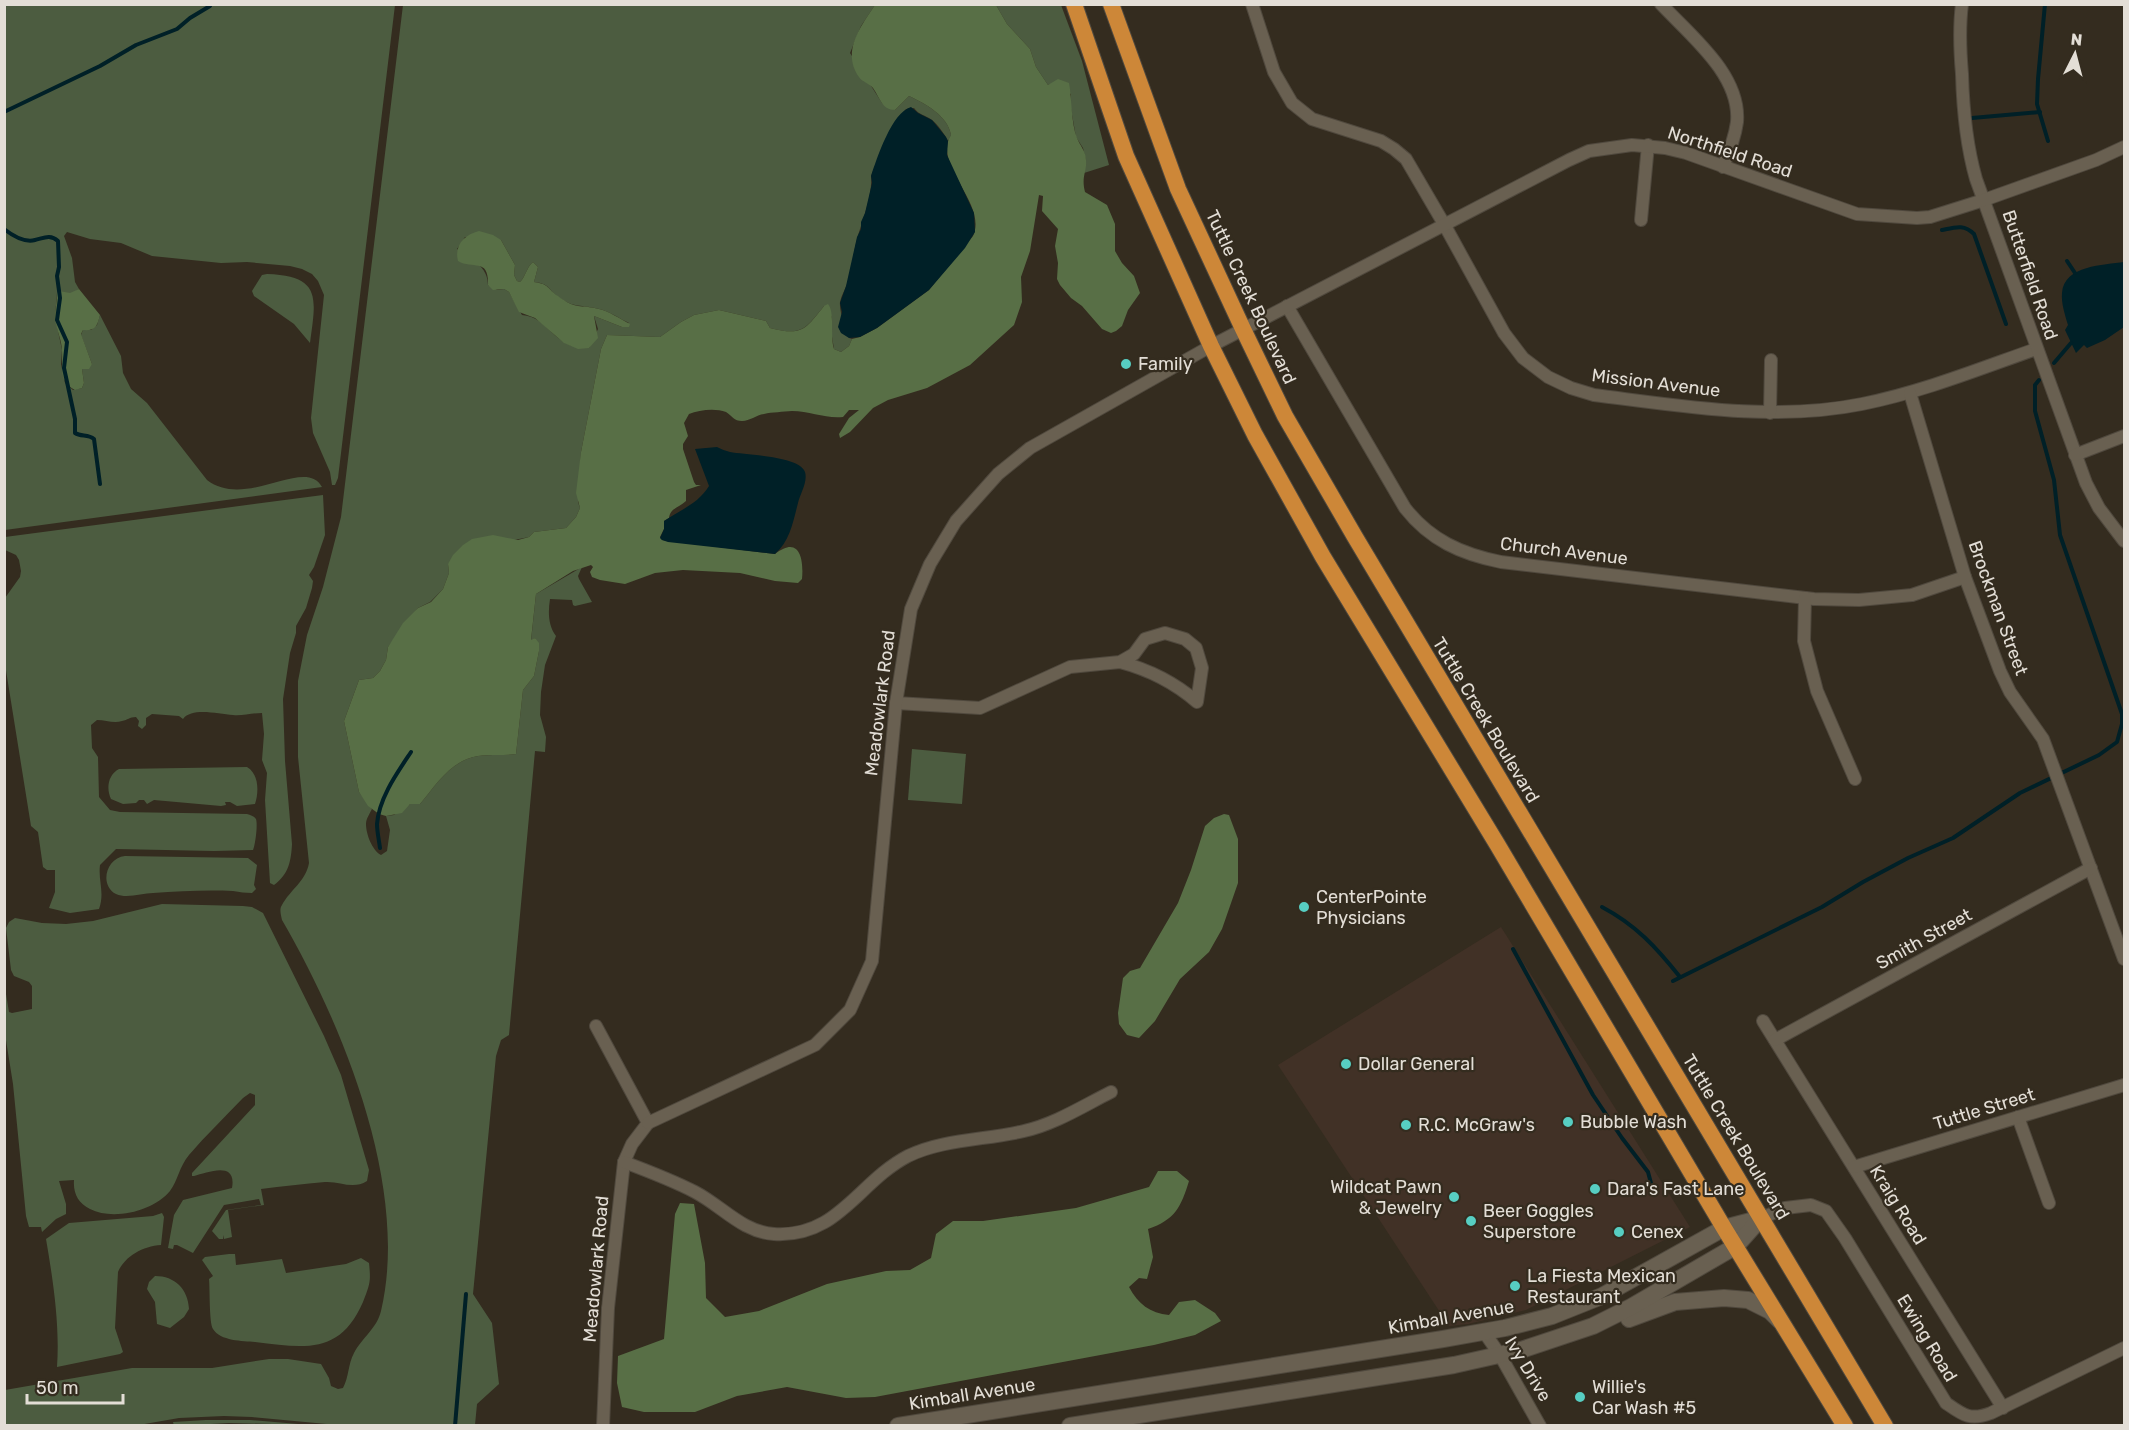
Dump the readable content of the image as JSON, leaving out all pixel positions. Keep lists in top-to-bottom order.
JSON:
{
  "streets": {
    "highway": ["Tuttle Creek Boulevard"],
    "main road": ["Kimball Avenue"],
    "street": [
      "Northfield Road",
      "Butterfield Road",
      "Mission Avenue",
      "Church Avenue",
      "Brockman Street",
      "Meadowlark Road",
      "Smith Street",
      "Tuttle Street",
      "Kraig Road",
      "Ewing Road",
      "Ivy Drive"
    ]
  },
  "crossings": [
    ["Northfield Road", "Butterfield Road"],
    ["Northfield Road", "Tuttle Creek Boulevard"],
    ["Northfield Road", "Mission Avenue"],
    ["Northfield Road", "Church Avenue"],
    ["Northfield Road", "Meadowlark Road"],
    ["Butterfield Road", "Mission Avenue"],
    ["Tuttle Creek Boulevard", "Meadowlark Road"],
    ["Tuttle Creek Boulevard", "Kimball Avenue"],
    ["Tuttle Creek Boulevard", "Ewing Road"],
    ["Mission Avenue", "Brockman Street"],
    ["Church Avenue", "Brockman Street"],
    ["Brockman Street", "Smith Street"],
    ["Smith Street", "Kraig Road"],
    ["Tuttle Street", "Kraig Road"],
    ["Kraig Road", "Ewing Road"],
    ["Kimball Avenue", "Ewing Road"],
    ["Kimball Avenue", "Ivy Drive"]
  ],
  "places": [
    "Family",
    "CenterPointe Physicians",
    "Dollar General",
    "Bubble Wash",
    "R.C. McGraw's",
    "Dara's Fast Lane",
    "Wildcat Pawn & Jewelry",
    "Beer Goggles Superstore",
    "Cenex",
    "La Fiesta Mexican Restaurant",
    "Willie's Car Wash #5"
  ],
  "scale_bar": "50 m",
  "north": "top"
}
